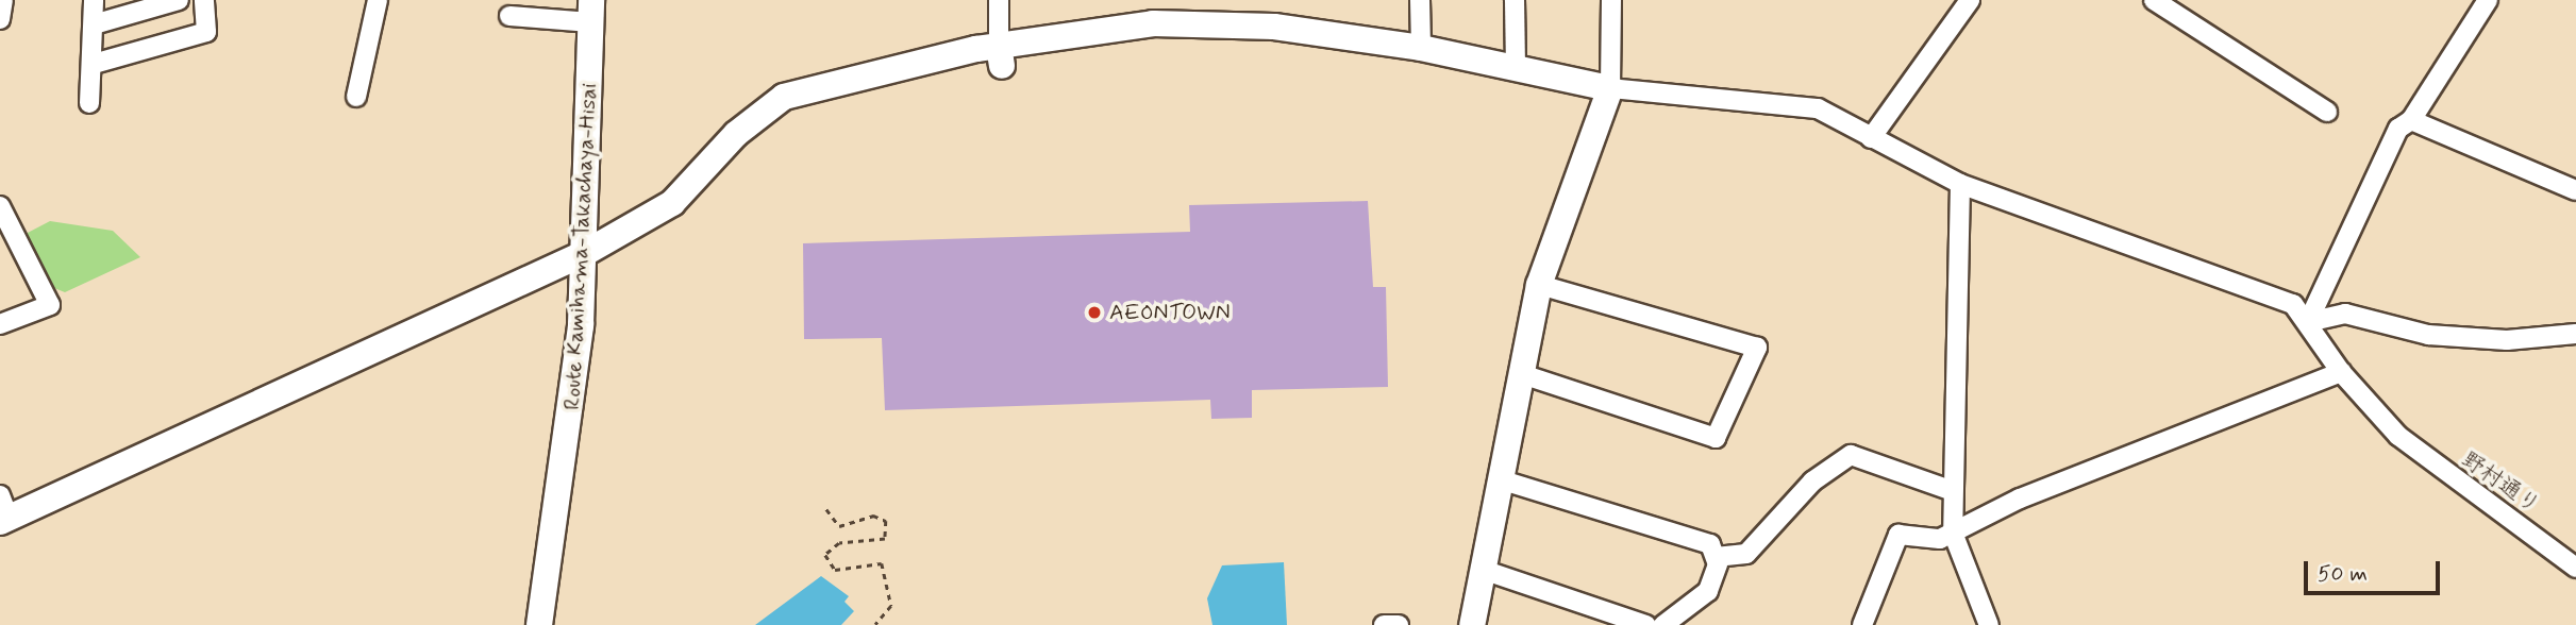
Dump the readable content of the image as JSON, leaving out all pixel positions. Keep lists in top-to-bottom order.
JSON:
{
  "streets": {
    "street": ["Route Kamihama-Takachaya-Hisai", "野村通り"]
  },
  "places": ["AEONTOWN"],
  "scale_bar": "50 m"
}
